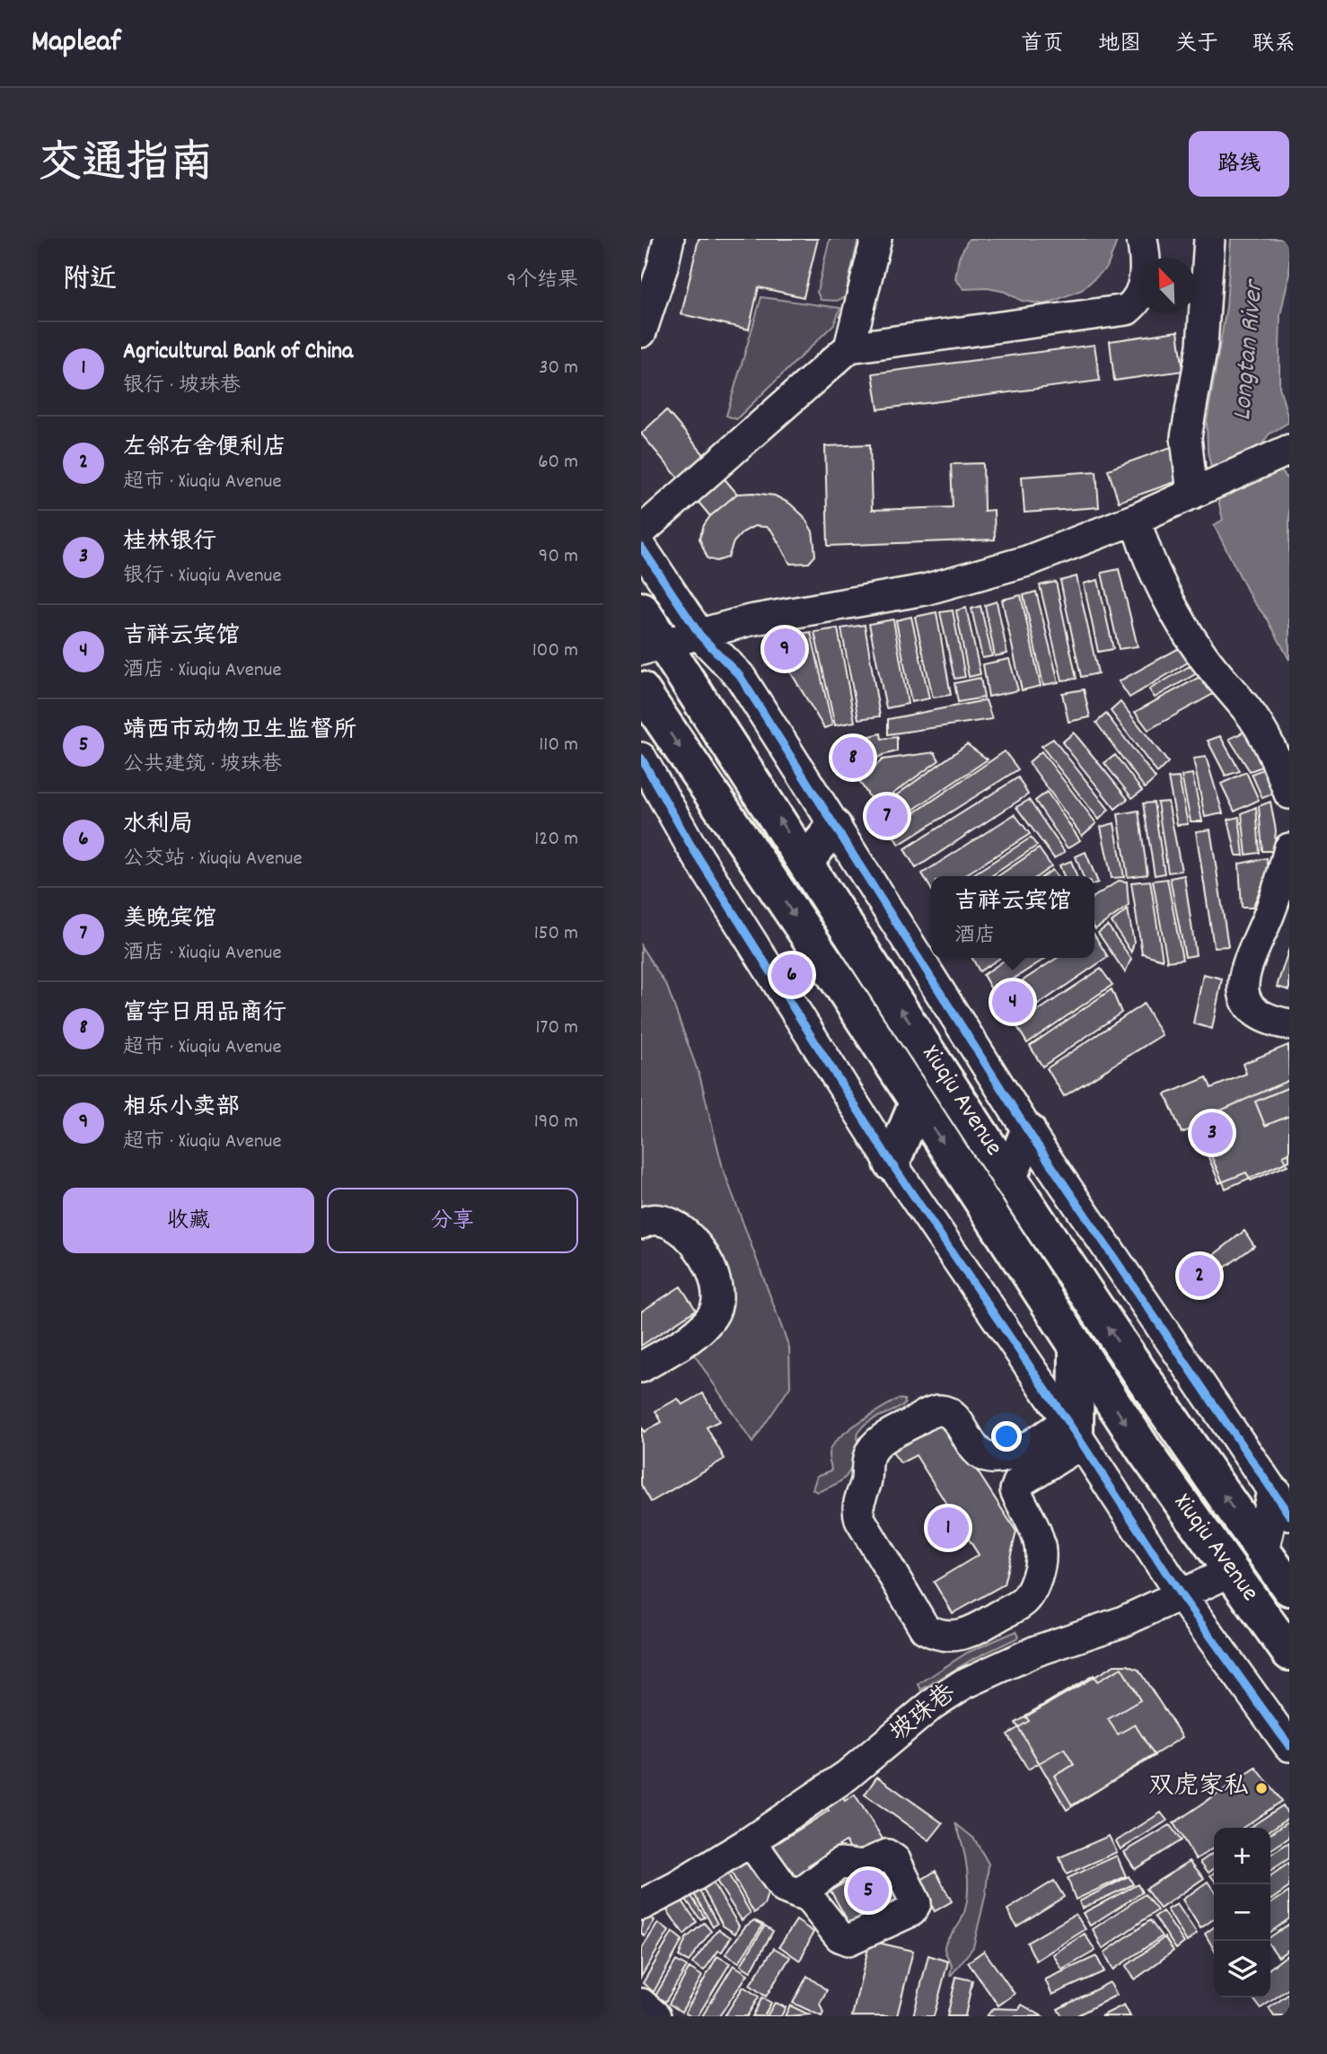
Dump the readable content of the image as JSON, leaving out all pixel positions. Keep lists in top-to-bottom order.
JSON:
{
  "streets": {
    "main road": ["Xiuqiu Avenue"],
    "street": ["坡珠巷"]
  },
  "crossings": [
    ["Xiuqiu Avenue", "坡珠巷"]
  ],
  "water": ["Longtan River"],
  "places": ["双虎家私"],
  "north": "top left",
  "page": {
    "header": "Mapleaf",
    "nav": [
      "首页",
      "地图",
      "关于",
      "联系"
    ],
    "title": "交通指南",
    "buttons": [
      "路线",
      ["收藏", "分享"]
    ],
    "heading": ["附近", "9个结果"],
    "list": [
      {
        "mark": "1",
        "name": "Agricultural Bank of China",
        "note": "银行 · 坡珠巷",
        "value": "30 m"
      },
      {
        "mark": "2",
        "name": "左邻右舍便利店",
        "note": "超市 · Xiuqiu Avenue",
        "value": "60 m"
      },
      {
        "mark": "3",
        "name": "桂林银行",
        "note": "银行 · Xiuqiu Avenue",
        "value": "90 m"
      },
      {
        "mark": "4",
        "name": "吉祥云宾馆",
        "note": "酒店 · Xiuqiu Avenue",
        "value": "100 m"
      },
      {
        "mark": "5",
        "name": "靖西市动物卫生监督所",
        "note": "公共建筑 · 坡珠巷",
        "value": "110 m"
      },
      {
        "mark": "6",
        "name": "水利局",
        "note": "公交站 · Xiuqiu Avenue",
        "value": "120 m"
      },
      {
        "mark": "7",
        "name": "美晚宾馆",
        "note": "酒店 · Xiuqiu Avenue",
        "value": "150 m"
      },
      {
        "mark": "8",
        "name": "富宇日用品商行",
        "note": "超市 · Xiuqiu Avenue",
        "value": "170 m"
      },
      {
        "mark": "9",
        "name": "相乐小卖部",
        "note": "超市 · Xiuqiu Avenue",
        "value": "190 m"
      }
    ],
    "pins": [
      "9",
      "8",
      "7",
      "6",
      "4",
      "3",
      "2",
      "1",
      "5"
    ],
    "popup": ["吉祥云宾馆", "酒店"],
    "map_buttons": ["+", "−"]
  }
}
